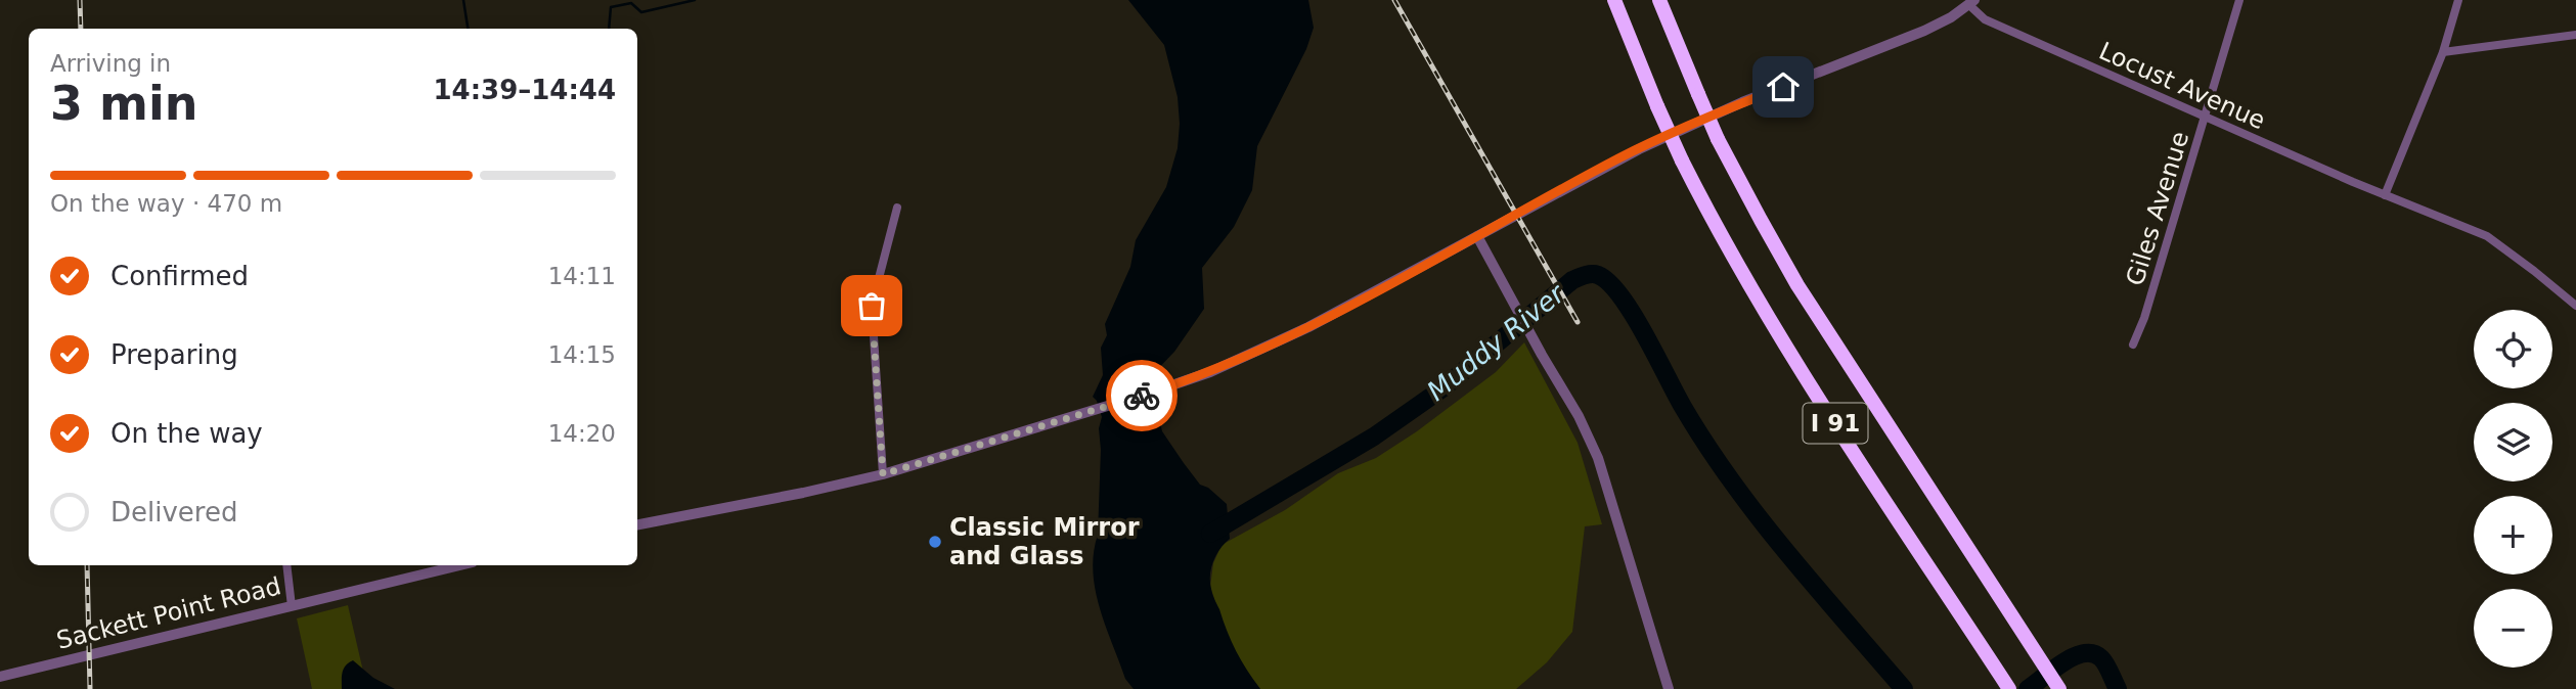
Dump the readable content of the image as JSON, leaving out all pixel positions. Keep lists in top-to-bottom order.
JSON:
{
  "streets": {
    "highway": ["I 91"],
    "street": ["Locust Avenue", "Giles Avenue", "Sackett Point Road"]
  },
  "crossings": [
    ["Locust Avenue", "Giles Avenue"]
  ],
  "water": ["Muddy River"],
  "places": ["Classic Mirror and Glass"],
  "page": {
    "heading": ["3 min", "Arriving in", "14:39–14:44"],
    "bar": "On the way · 470 m",
    "list": [
      ["Confirmed", "14:11"],
      ["Preparing", "14:15"],
      ["On the way", "14:20"],
      "Delivered"
    ],
    "map_buttons": ["+", "−"]
  }
}
